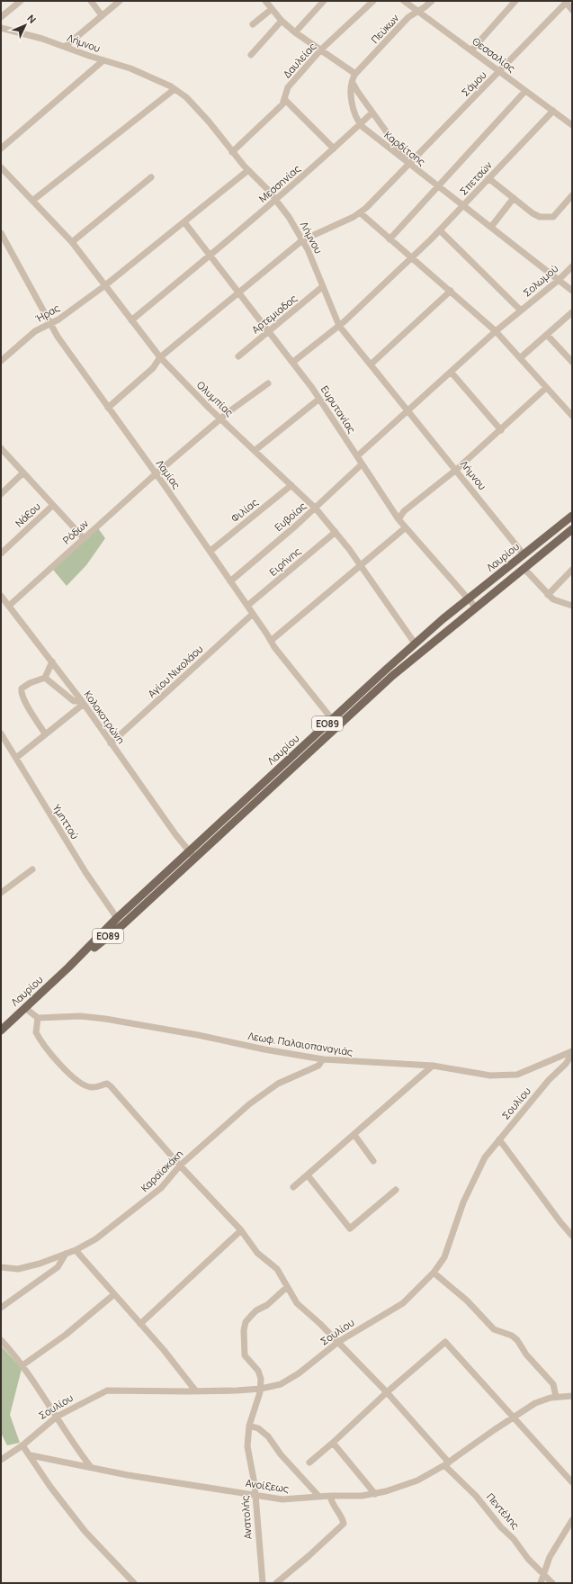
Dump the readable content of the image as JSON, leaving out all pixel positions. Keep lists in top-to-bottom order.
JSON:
{
  "streets": {
    "main road": ["Λαυρίου", "ΕΟ89"],
    "street": [
      "Πεύκων",
      "Λήμνου",
      "Θεσσαλίας",
      "Δαυλείας",
      "Σάμου",
      "Καρδίτσης",
      "Σπετσών",
      "Μεσσηνίας",
      "Σολωμού",
      "Ήρας",
      "Αρτεμιαδος",
      "Ολυμπίας",
      "Ευρυτανίας",
      "Λαμίας",
      "Φιλίας",
      "Νάξου",
      "Ευβοίας",
      "Ρόδων",
      "Ειρήνης",
      "Αγίου Νικολάου",
      "Κολοκοτρώνη",
      "Υμηττού",
      "Λεωφ. Παλαιοπαναγιάς",
      "Σουλίου",
      "Καραϊσκάκη",
      "Ανοίξεως",
      "Πεντέλης",
      "Ανατολής"
    ]
  },
  "crossings": [
    ["Πεύκων", "Θεσσαλίας"],
    ["Πεύκων", "Καρδίτσης"],
    ["Λήμνου", "Δαυλείας"],
    ["Λήμνου", "Σπετσών"],
    ["Λήμνου", "Μεσσηνίας"],
    ["Λήμνου", "Σολωμού"],
    ["Λήμνου", "Ήρας"],
    ["Λήμνου", "Αρτεμιαδος"],
    ["Λήμνου", "Λαυρίου"],
    ["Θεσσαλίας", "Σάμου"],
    ["Θεσσαλίας", "Σπετσών"],
    ["Σάμου", "Καρδίτσης"],
    ["Καρδίτσης", "Σπετσών"],
    ["Καρδίτσης", "Μεσσηνίας"],
    ["Καρδίτσης", "Σολωμού"],
    ["Σπετσών", "Ευρυτανίας"],
    ["Μεσσηνίας", "Ολυμπίας"],
    ["Μεσσηνίας", "Ευρυτανίας"],
    ["Σολωμού", "Ευρυτανίας"],
    ["Ήρας", "Ολυμπίας"],
    ["Ήρας", "Ευρυτανίας"],
    ["Ήρας", "Λαμίας"],
    ["Αρτεμιαδος", "Ευρυτανίας"],
    ["Ολυμπίας", "Φιλίας"],
    ["Ολυμπίας", "Ευβοίας"],
    ["Ολυμπίας", "Ρόδων"],
    ["Ολυμπίας", "Λαυρίου"],
    ["Ολυμπίας", "Ειρήνης"],
    ["Ευρυτανίας", "Ευβοίας"],
    ["Ευρυτανίας", "Λαυρίου"],
    ["Λαμίας", "Φιλίας"],
    ["Λαμίας", "Ευβοίας"],
    ["Λαμίας", "Ρόδων"],
    ["Λαμίας", "Λαυρίου"],
    ["Λαμίας", "Ειρήνης"],
    ["Λαμίας", "Αγίου Νικολάου"],
    ["Ρόδων", "Κολοκοτρώνη"],
    ["Λαυρίου", "Κολοκοτρώνη"],
    ["Λαυρίου", "Υμηττού"],
    ["Αγίου Νικολάου", "Κολοκοτρώνη"],
    ["Λεωφ. Παλαιοπαναγιάς", "Σουλίου"],
    ["Λεωφ. Παλαιοπαναγιάς", "Καραϊσκάκη"],
    ["Λεωφ. Παλαιοπαναγιάς", "Πεντέλης"],
    ["Σουλίου", "Πεντέλης"],
    ["Σουλίου", "Ανατολής"],
    ["Καραϊσκάκη", "Πεντέλης"],
    ["Ανοίξεως", "Πεντέλης"],
    ["Ανοίξεως", "Ανατολής"]
  ],
  "north": "top right"
}
